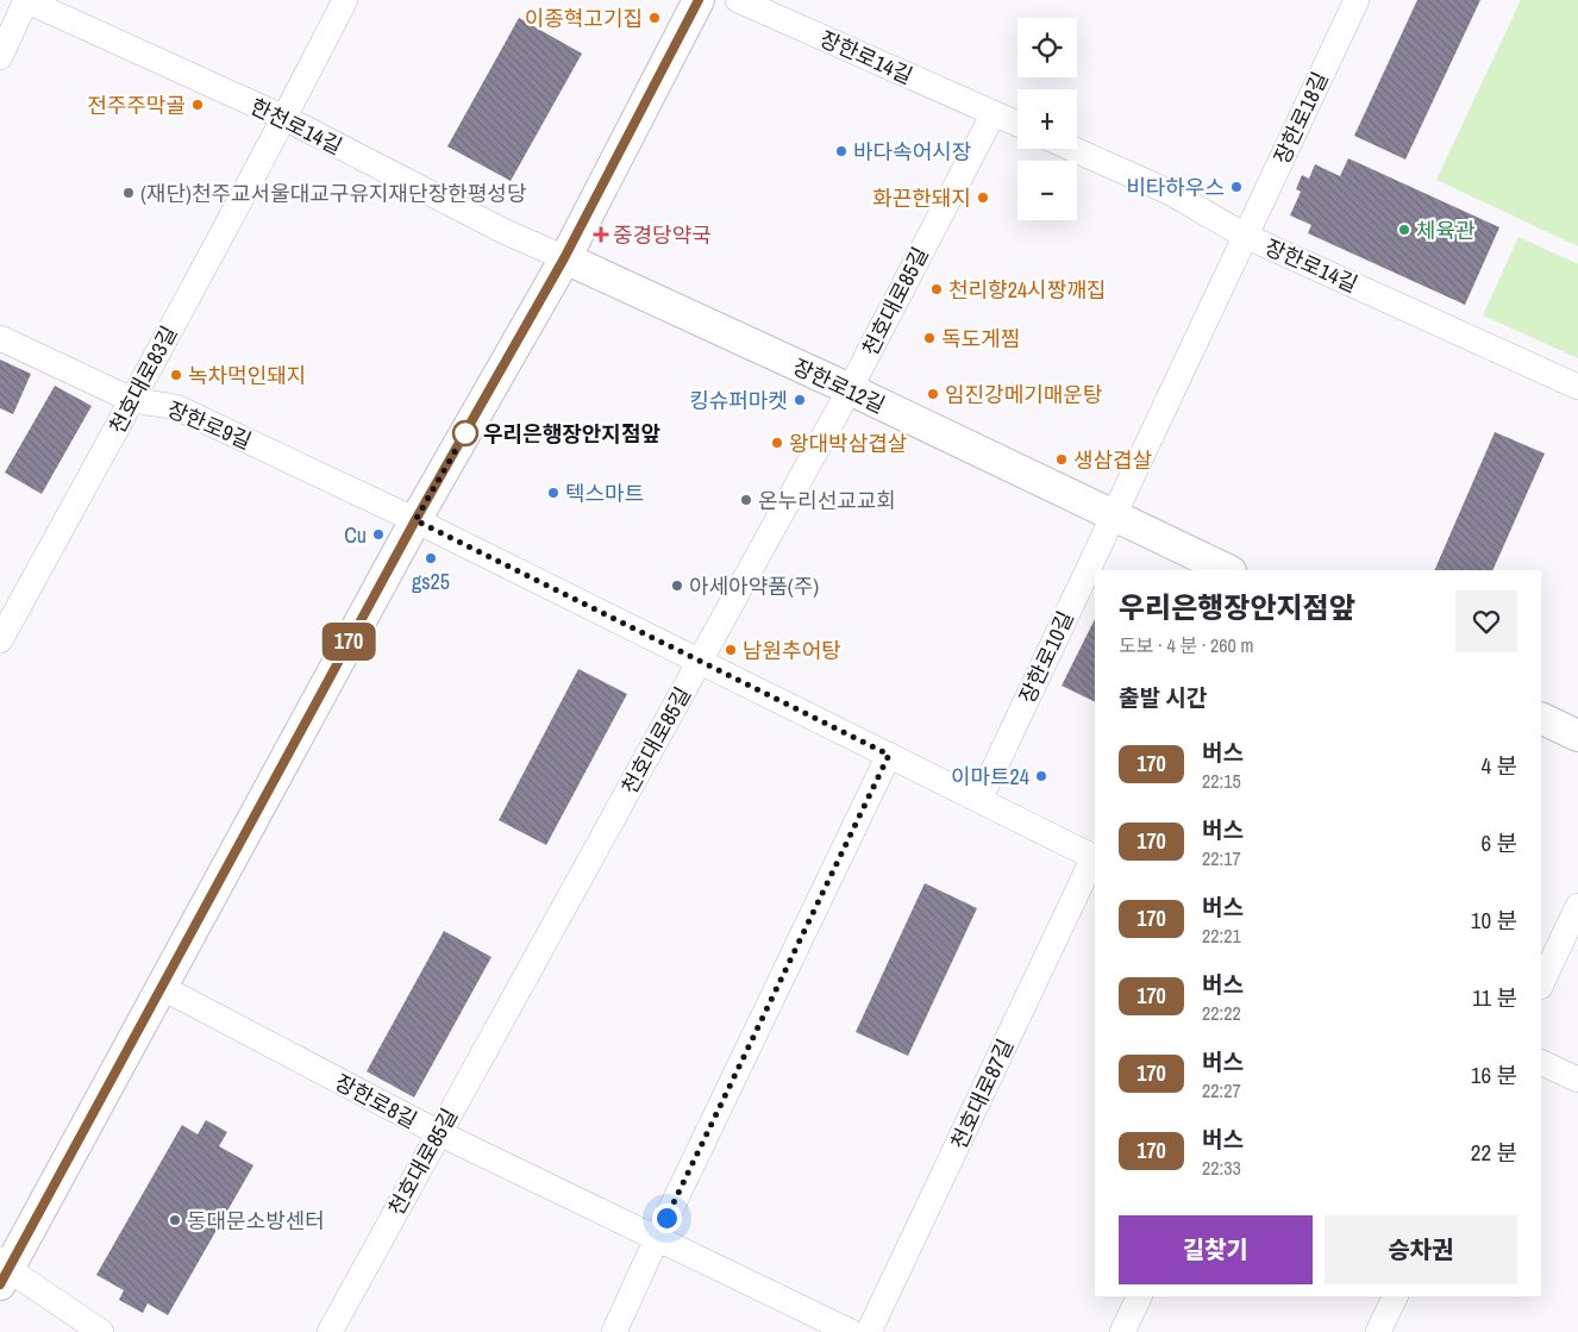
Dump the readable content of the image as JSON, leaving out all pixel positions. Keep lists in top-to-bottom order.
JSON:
{
  "streets": {
    "street": [
      "장한로14길",
      "장한로18길",
      "한천로14길",
      "천호대로85길",
      "천호대로83길",
      "장한로12길",
      "장한로9길",
      "장한로10길",
      "천호대로87길",
      "장한로8길"
    ]
  },
  "crossings": [
    ["장한로14길", "장한로18길"],
    ["장한로14길", "천호대로85길"],
    ["한천로14길", "천호대로83길"],
    ["한천로14길", "장한로12길"],
    ["천호대로85길", "장한로12길"],
    ["천호대로85길", "장한로8길"],
    ["천호대로83길", "장한로9길"],
    ["장한로12길", "장한로10길"]
  ],
  "places": {
    "other": [
      "이종혁고기집",
      "전주주막골",
      "바다속어시장",
      "비타하우스",
      "(재단)천주교서울대교구유지재단장한평성당",
      "화끈한돼지",
      "체육관",
      "천리향24시짱깨집",
      "독도게찜",
      "녹차먹인돼지",
      "임진강메기매운탕",
      "킹슈퍼마켓",
      "우리은행장안지점앞",
      "왕대박삼겹살",
      "생삼겹살",
      "텍스마트",
      "온누리선교교회",
      "Cu",
      "gs25",
      "아세아약품(주)",
      "남원추어탕",
      "이마트24",
      "동대문소방센터"
    ],
    "health": ["중경당약국"]
  },
  "lines": ["bus line 170"],
  "page": {
    "on_map": "170",
    "map_buttons": ["+", "−"],
    "heading": [
      ["우리은행장안지점앞", "도보 · 4 분 · 260 m"],
      "출발 시간"
    ],
    "list": [
      {
        "mark": "170",
        "name": "버스",
        "note": "22:15",
        "value": "4 분"
      },
      {
        "mark": "170",
        "name": "버스",
        "note": "22:17",
        "value": "6 분"
      },
      {
        "mark": "170",
        "name": "버스",
        "note": "22:21",
        "value": "10 분"
      },
      {
        "mark": "170",
        "name": "버스",
        "note": "22:22",
        "value": "11 분"
      },
      {
        "mark": "170",
        "name": "버스",
        "note": "22:27",
        "value": "16 분"
      },
      {
        "mark": "170",
        "name": "버스",
        "note": "22:33",
        "value": "22 분"
      }
    ],
    "buttons": ["길찾기", "승차권"]
  }
}
